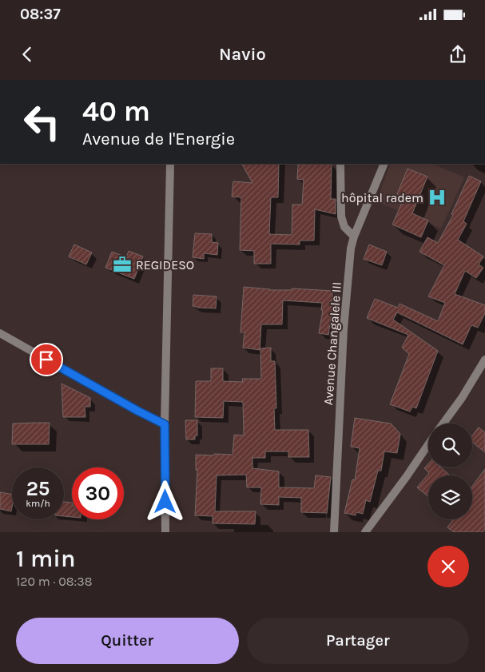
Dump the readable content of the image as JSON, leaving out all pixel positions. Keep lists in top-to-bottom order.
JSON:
{
  "streets": {
    "street": ["Avenue Changalele III"]
  },
  "places": {
    "hospital": ["hôpital radem"],
    "office": ["REGIDESO"]
  },
  "page": {
    "status": "08:37",
    "header": "Navio",
    "turn": ["40 m", "Avenue de l'Energie"],
    "speed": "25 km/h",
    "limit": "30",
    "heading": ["1 min", "120 m · 08:38"],
    "buttons": ["Quitter", "Partager"]
  }
}
